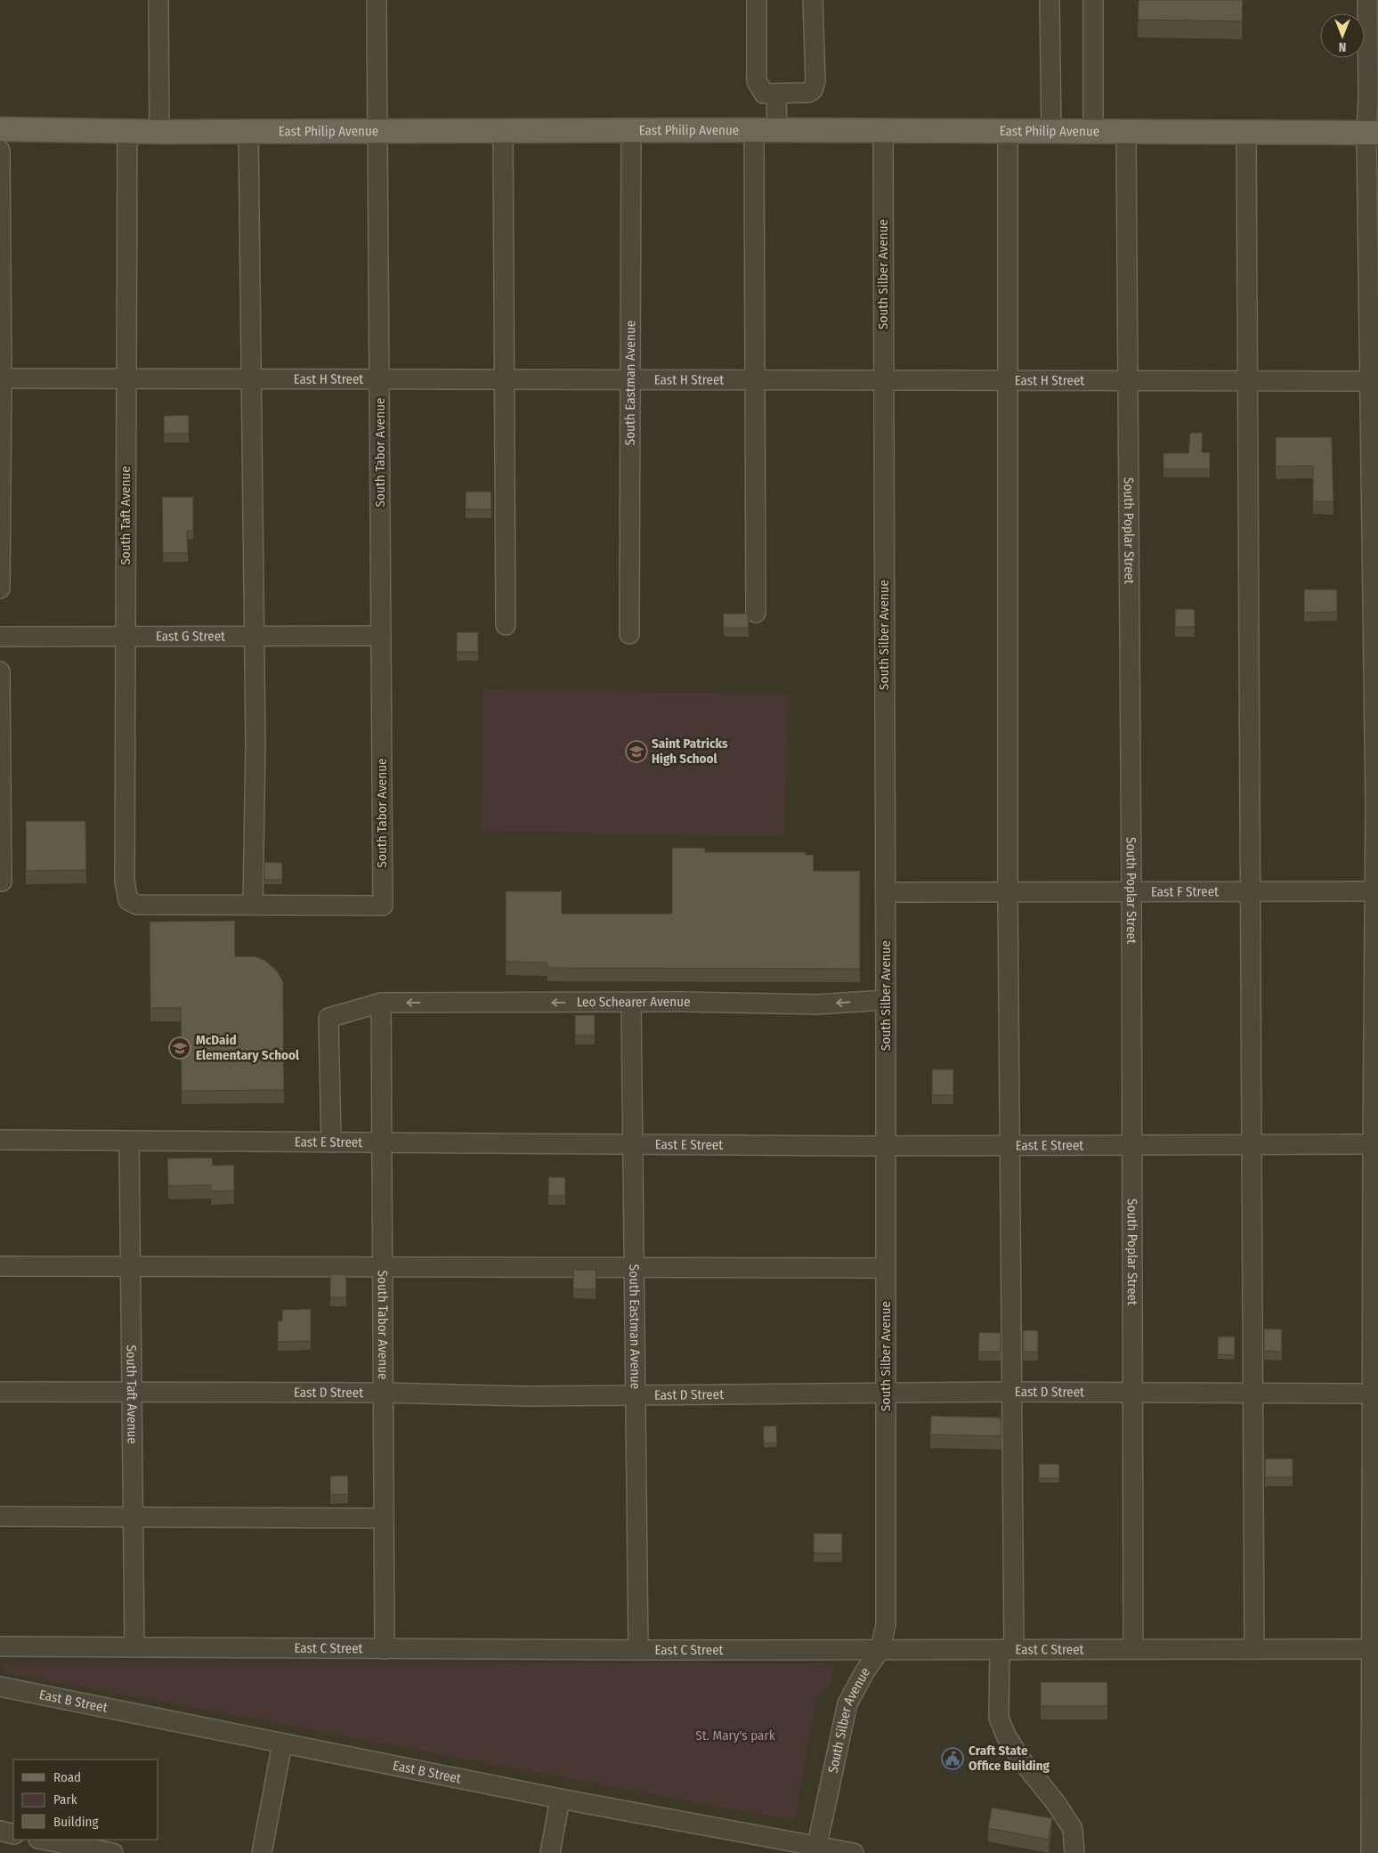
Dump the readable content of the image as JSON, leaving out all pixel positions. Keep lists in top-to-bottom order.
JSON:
{
  "streets": {
    "main road": ["East Philip Avenue"],
    "street": [
      "South Silber Avenue",
      "East H Street",
      "South Eastman Avenue",
      "South Tabor Avenue",
      "South Taft Avenue",
      "South Poplar Street",
      "East G Street",
      "East F Street",
      "Leo Schearer Avenue",
      "East E Street",
      "East D Street",
      "East C Street",
      "East B Street"
    ]
  },
  "crossings": [
    ["East Philip Avenue", "South Silber Avenue"],
    ["East Philip Avenue", "South Eastman Avenue"],
    ["East Philip Avenue", "South Tabor Avenue"],
    ["East Philip Avenue", "South Taft Avenue"],
    ["East Philip Avenue", "South Poplar Street"],
    ["South Silber Avenue", "East H Street"],
    ["South Silber Avenue", "East F Street"],
    ["South Silber Avenue", "Leo Schearer Avenue"],
    ["South Silber Avenue", "East E Street"],
    ["South Silber Avenue", "East D Street"],
    ["South Silber Avenue", "East C Street"],
    ["South Silber Avenue", "East B Street"],
    ["East H Street", "South Eastman Avenue"],
    ["East H Street", "South Tabor Avenue"],
    ["East H Street", "South Taft Avenue"],
    ["East H Street", "South Poplar Street"],
    ["South Eastman Avenue", "Leo Schearer Avenue"],
    ["South Eastman Avenue", "East E Street"],
    ["South Eastman Avenue", "East D Street"],
    ["South Eastman Avenue", "East C Street"],
    ["South Tabor Avenue", "South Taft Avenue"],
    ["South Tabor Avenue", "East G Street"],
    ["South Tabor Avenue", "Leo Schearer Avenue"],
    ["South Tabor Avenue", "East E Street"],
    ["South Tabor Avenue", "East D Street"],
    ["South Tabor Avenue", "East C Street"],
    ["South Taft Avenue", "East G Street"],
    ["South Taft Avenue", "East E Street"],
    ["South Taft Avenue", "East D Street"],
    ["South Taft Avenue", "East C Street"],
    ["South Poplar Street", "East F Street"],
    ["South Poplar Street", "East E Street"],
    ["South Poplar Street", "East D Street"],
    ["South Poplar Street", "East C Street"],
    ["Leo Schearer Avenue", "East E Street"]
  ],
  "one_way": ["Leo Schearer Avenue"],
  "parks": ["St. Mary's park"],
  "places": {
    "school or university": ["Saint Patricks High School", "McDaid Elementary School"],
    "public building": ["Craft State Office Building"]
  },
  "legend": ["Road", "Park", "Building"],
  "north": "bottom"
}
